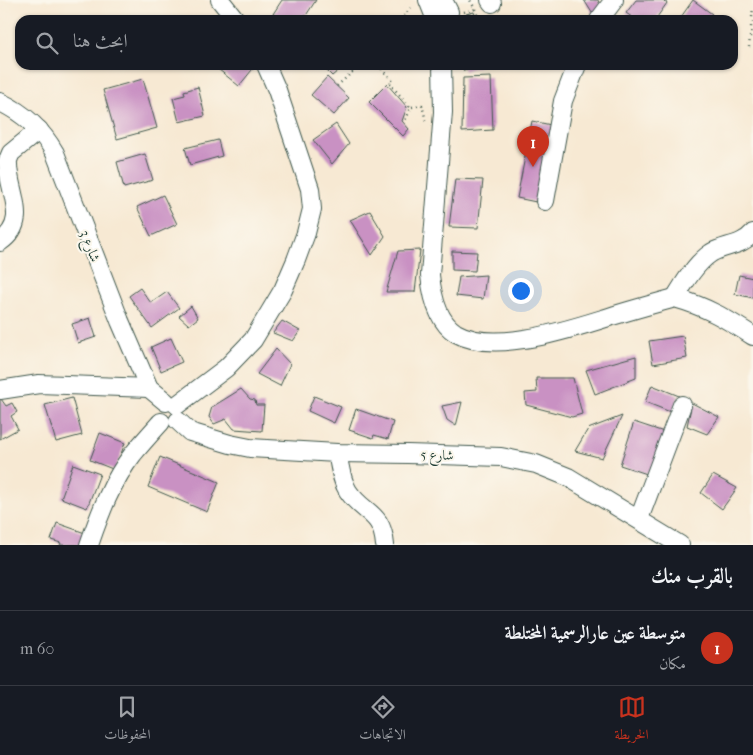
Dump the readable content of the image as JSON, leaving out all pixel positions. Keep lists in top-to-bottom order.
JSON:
{
  "streets": {
    "street": ["شارع 3", "شارع 5"]
  },
  "crossings": [
    ["شارع 3", "شارع 5"]
  ],
  "page": {
    "search": "ابحث هنا",
    "pins": "1",
    "heading": "بالقرب منك",
    "list": [
      {
        "mark": "1",
        "name": "متوسطة عين عارالرسمية المختلطة",
        "note": "مكان",
        "value": "60 m"
      }
    ],
    "nav": ["الخريطة", "الاتجاهات", "المحفوظات"]
  }
}
